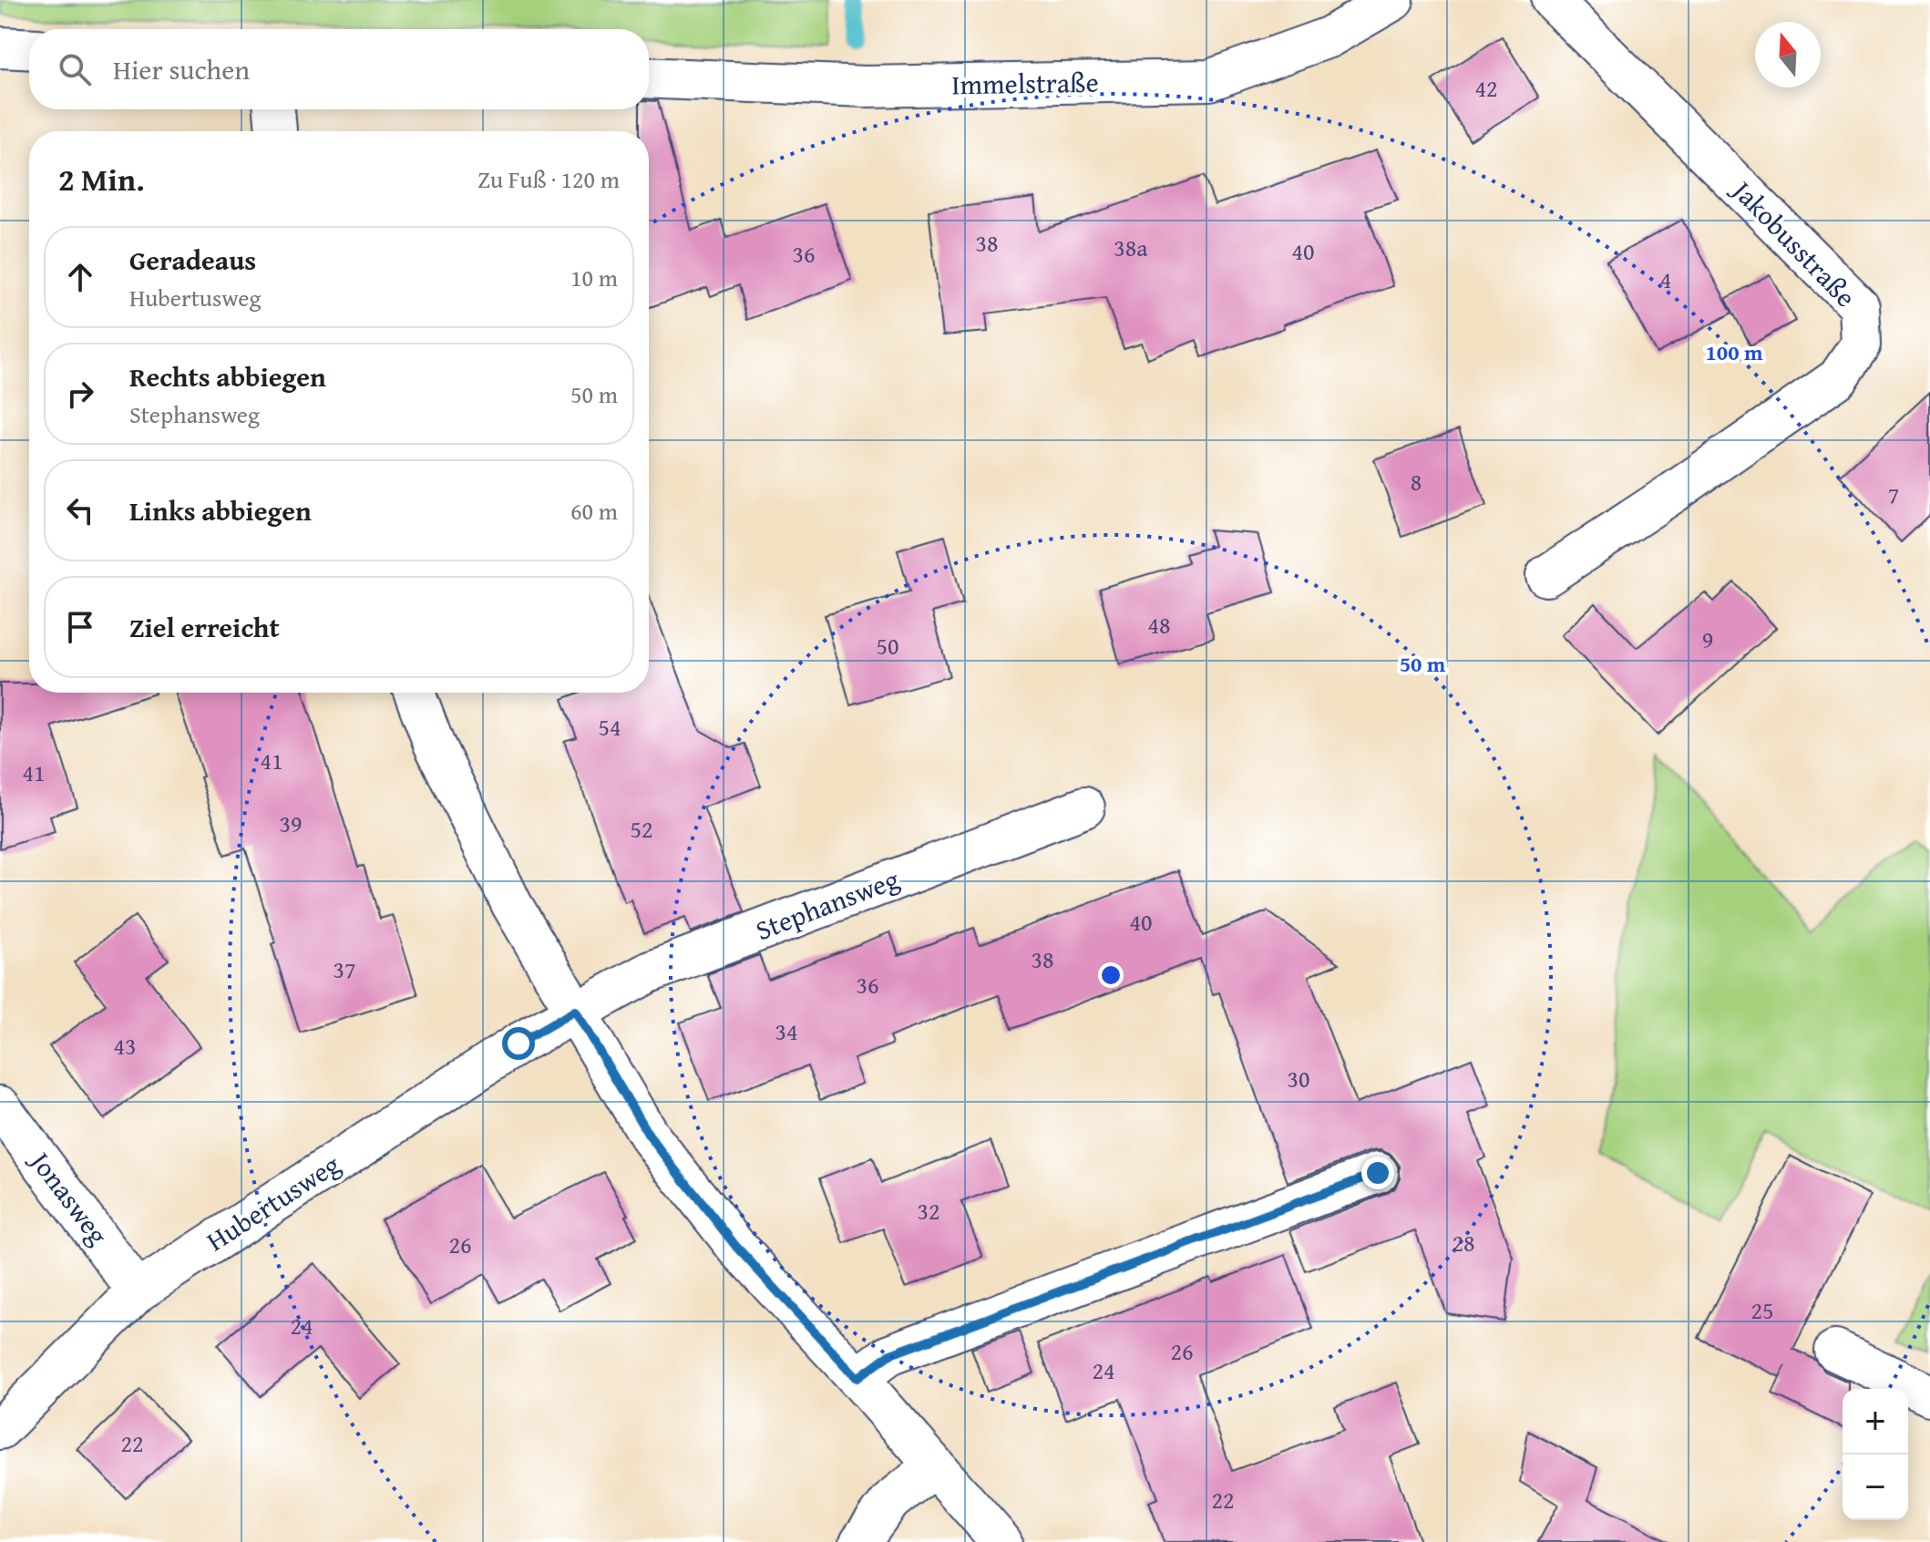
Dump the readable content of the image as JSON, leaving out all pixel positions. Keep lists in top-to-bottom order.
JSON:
{
  "streets": {
    "street": [
      "Immelstraße",
      "Jakobusstraße",
      "Stephansweg",
      "Jonasweg",
      "Hubertusweg"
    ]
  },
  "crossings": [
    ["Stephansweg", "Hubertusweg"],
    ["Jonasweg", "Hubertusweg"]
  ],
  "house_numbers": [
    "42",
    "38",
    "38a",
    "40",
    "36",
    "4",
    "8",
    "7",
    "48",
    "9",
    "50",
    "54",
    "41",
    "41",
    "39",
    "52",
    "40",
    "38",
    "37",
    "36",
    "34",
    "43",
    "30",
    "32",
    "28",
    "26",
    "25",
    "24",
    "26",
    "24",
    "22",
    "22"
  ],
  "north": "top",
  "page": {
    "search": "Hier suchen",
    "heading": ["2 Min.", "Zu Fuß · 120 m"],
    "list": [
      ["Geradeaus", "Hubertusweg", "10 m"],
      ["Rechts abbiegen", "Stephansweg", "50 m"],
      ["Links abbiegen", "60 m"],
      "Ziel erreicht"
    ],
    "map_buttons": ["+", "−"]
  },
  "rings": ["100 m", "50 m"]
}
